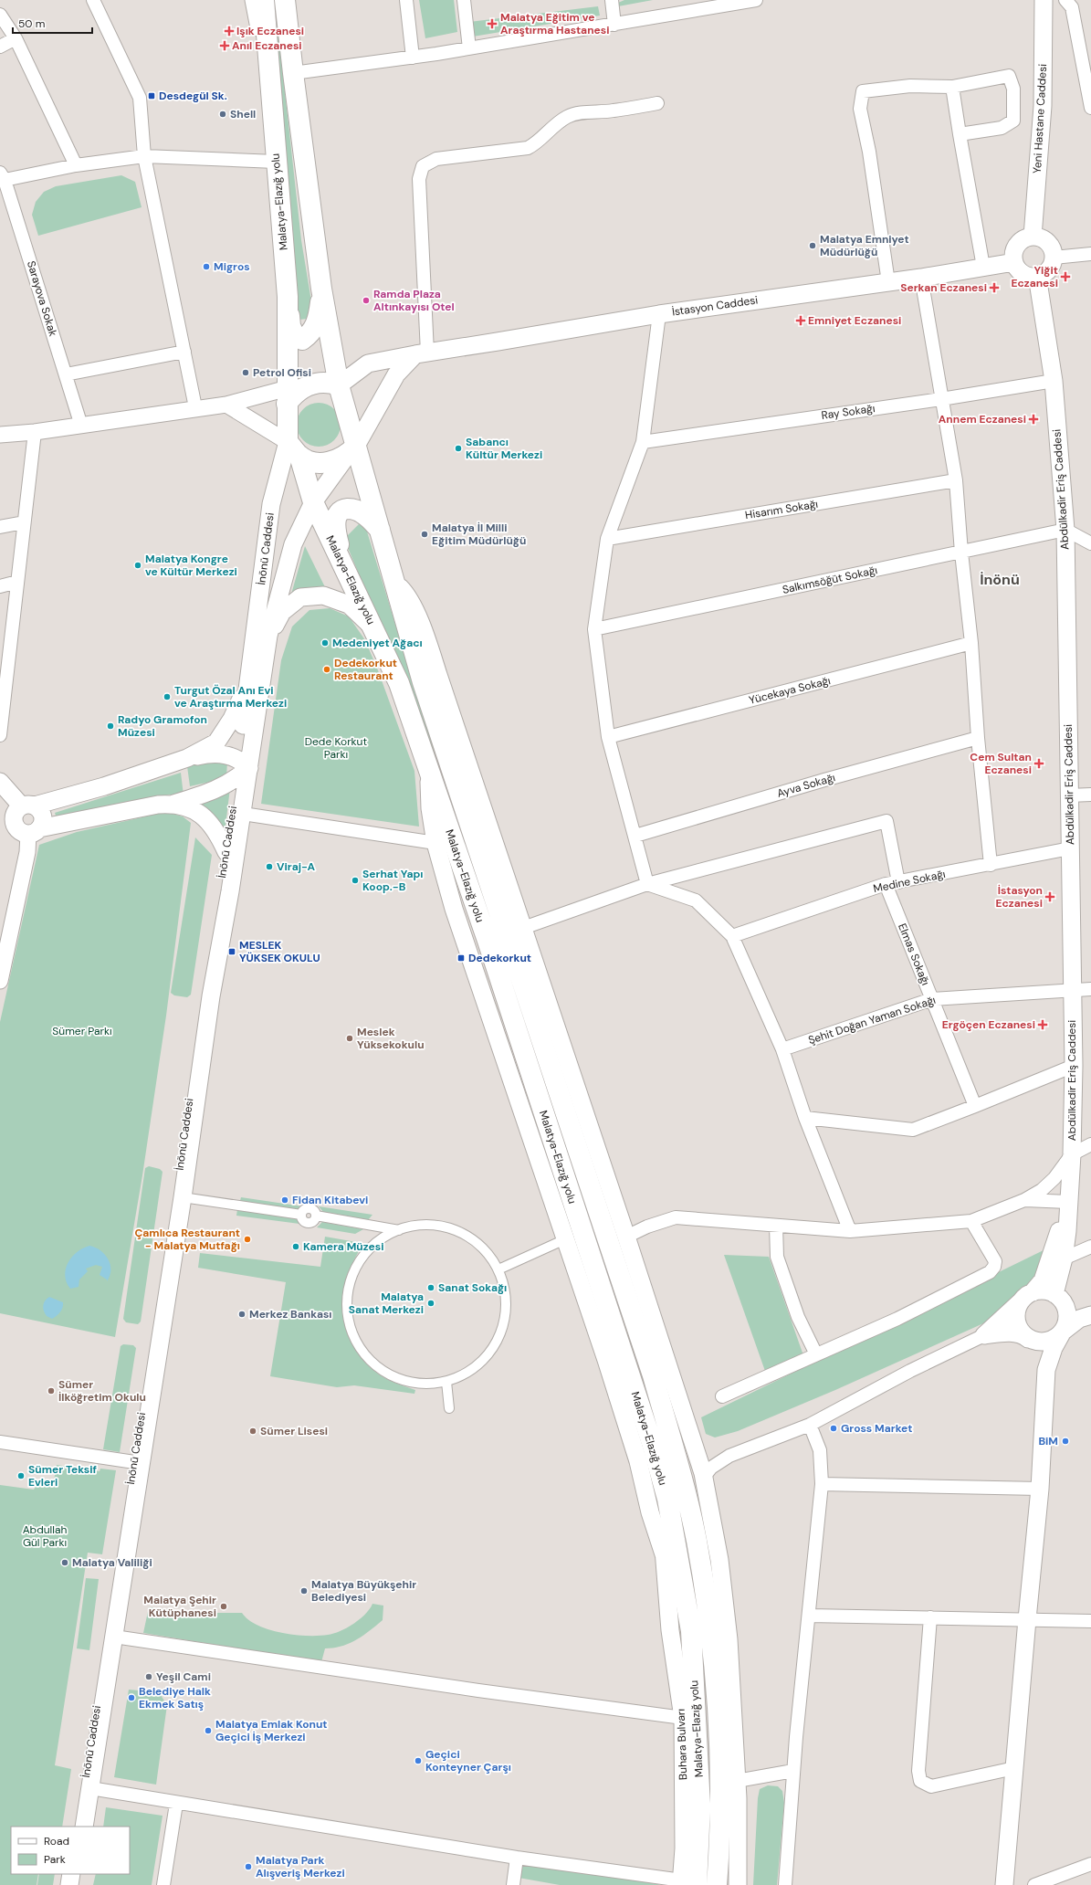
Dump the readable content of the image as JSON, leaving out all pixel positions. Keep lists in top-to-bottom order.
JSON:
{
  "streets": {
    "highway": ["Malatya-Elazığ yolu"],
    "main road": [
      "Yeni Hastane Caddesi",
      "İstasyon Caddesi",
      "Abdülkadir Eriş Caddesi",
      "İnönü Caddesi",
      "Buhara Bulvarı"
    ],
    "street": [
      "Sarayova Sokak",
      "Ray Sokağı",
      "Hisarım Sokağı",
      "Salkımsöğüt Sokağı",
      "Yücekaya Sokağı",
      "Ayva Sokağı",
      "Medine Sokağı",
      "Elmas Sokağı",
      "Şehit Doğan Yaman Sokağı"
    ]
  },
  "crossings": [
    ["Yeni Hastane Caddesi", "İstasyon Caddesi"],
    ["Yeni Hastane Caddesi", "Abdülkadir Eriş Caddesi"],
    ["Malatya-Elazığ yolu", "İstasyon Caddesi"],
    ["Malatya-Elazığ yolu", "İnönü Caddesi"],
    ["Malatya-Elazığ yolu", "Buhara Bulvarı"],
    ["İstasyon Caddesi", "Abdülkadir Eriş Caddesi"],
    ["Ray Sokağı", "Abdülkadir Eriş Caddesi"],
    ["Abdülkadir Eriş Caddesi", "Salkımsöğüt Sokağı"],
    ["Abdülkadir Eriş Caddesi", "Medine Sokağı"],
    ["Abdülkadir Eriş Caddesi", "Şehit Doğan Yaman Sokağı"],
    ["Medine Sokağı", "Elmas Sokağı"],
    ["Elmas Sokağı", "Şehit Doğan Yaman Sokağı"]
  ],
  "districts": ["İnönü"],
  "parks": ["Dede Korkut Parkı", "Sümer Parkı", "Abdullah Gül Parkı"],
  "places": {
    "health": [
      "Malatya Eğitim ve Araştırma Hastanesi",
      "Işık Eczanesi",
      "Anıl Eczanesi",
      "Yiğit Eczanesi",
      "Serkan Eczanesi",
      "Emniyet Eczanesi",
      "Annem Eczanesi",
      "Cem Sultan Eczanesi",
      "İstasyon Eczanesi",
      "Ergöçen Eczanesi"
    ],
    "transit": ["Desdegül Sk.", "MESLEK YÜKSEK OKULU", "Dedekorkut"],
    "other": [
      "Shell",
      "Malatya Emniyet Müdürlüğü",
      "Migros",
      "Ramda Plaza Altınkayısı Otel",
      "Petrol Ofisi",
      "Sabancı Kültür Merkezi",
      "Malatya İl Milli Eğitim Müdürlüğü",
      "Malatya Kongre ve Kültür Merkezi",
      "Medeniyet Ağacı",
      "Dedekorkut Restaurant",
      "Turgut Özal Anı Evi ve Araştırma Merkezi",
      "Radyo Gramofon Müzesi",
      "Viraj-A",
      "Serhat Yapı Koop.-B",
      "Meslek Yüksekokulu",
      "Fidan Kitabevi",
      "Çamlıca Restaurant - Malatya Mutfağı",
      "Kamera Müzesi",
      "Sanat Sokağı",
      "Malatya Sanat Merkezi",
      "Merkez Bankası",
      "Sümer İlköğretim Okulu",
      "Gross Market",
      "Sümer Lisesi",
      "BiM",
      "Sümer Teksif Evleri",
      "Malatya Valiliği",
      "Malatya Büyükşehir Belediyesi",
      "Malatya Şehir Kütüphanesi",
      "Yeşil Cami",
      "Belediye Halk Ekmek Satış",
      "Malatya Emlak Konut Geçici İş Merkezi",
      "Geçici Konteyner Çarşı",
      "Malatya Park Alışveriş Merkezi"
    ]
  },
  "legend": ["Road", "Park"],
  "scale_bar": "50 m"
}
